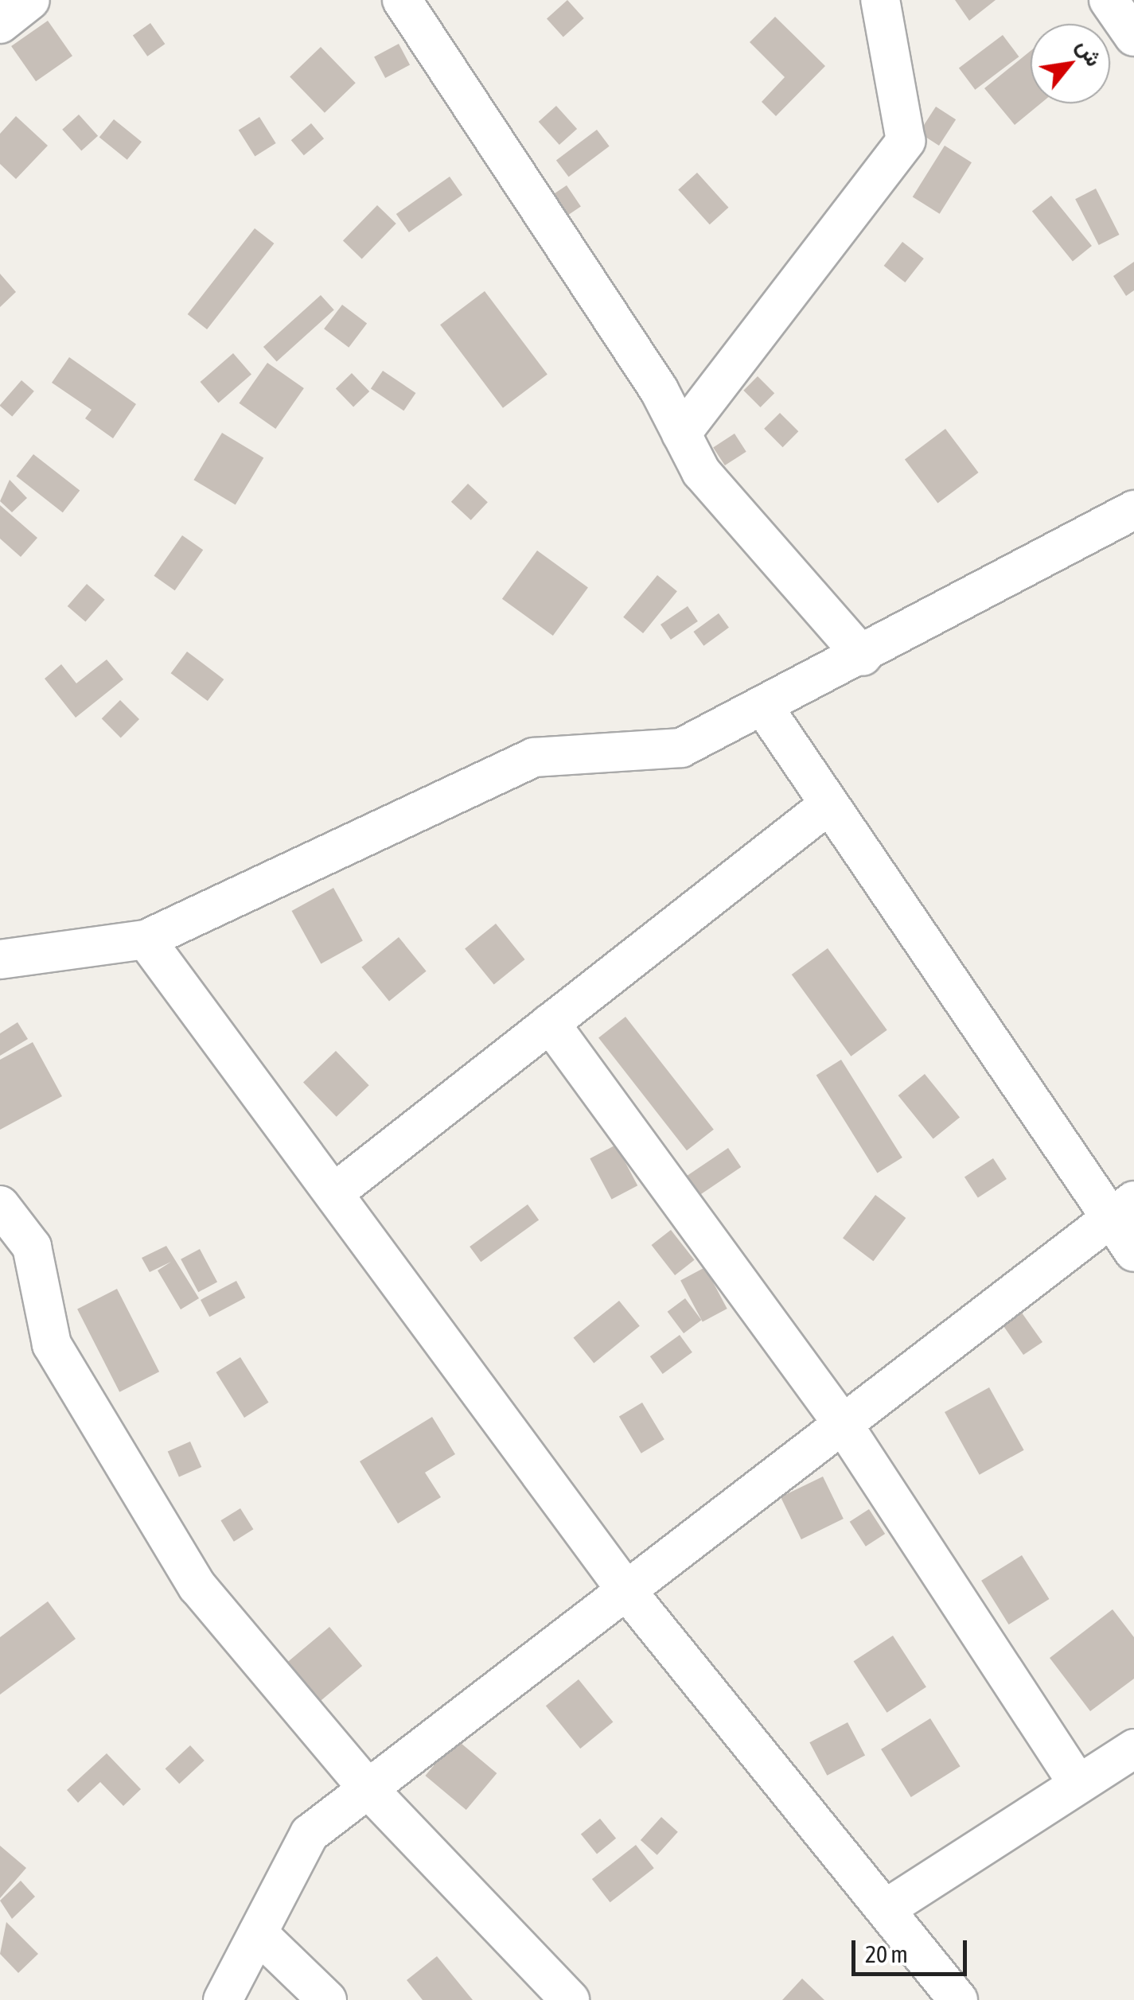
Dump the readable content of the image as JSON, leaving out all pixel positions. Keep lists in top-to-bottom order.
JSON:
{
  "scale_bar": "20 m",
  "north": "top right"
}
